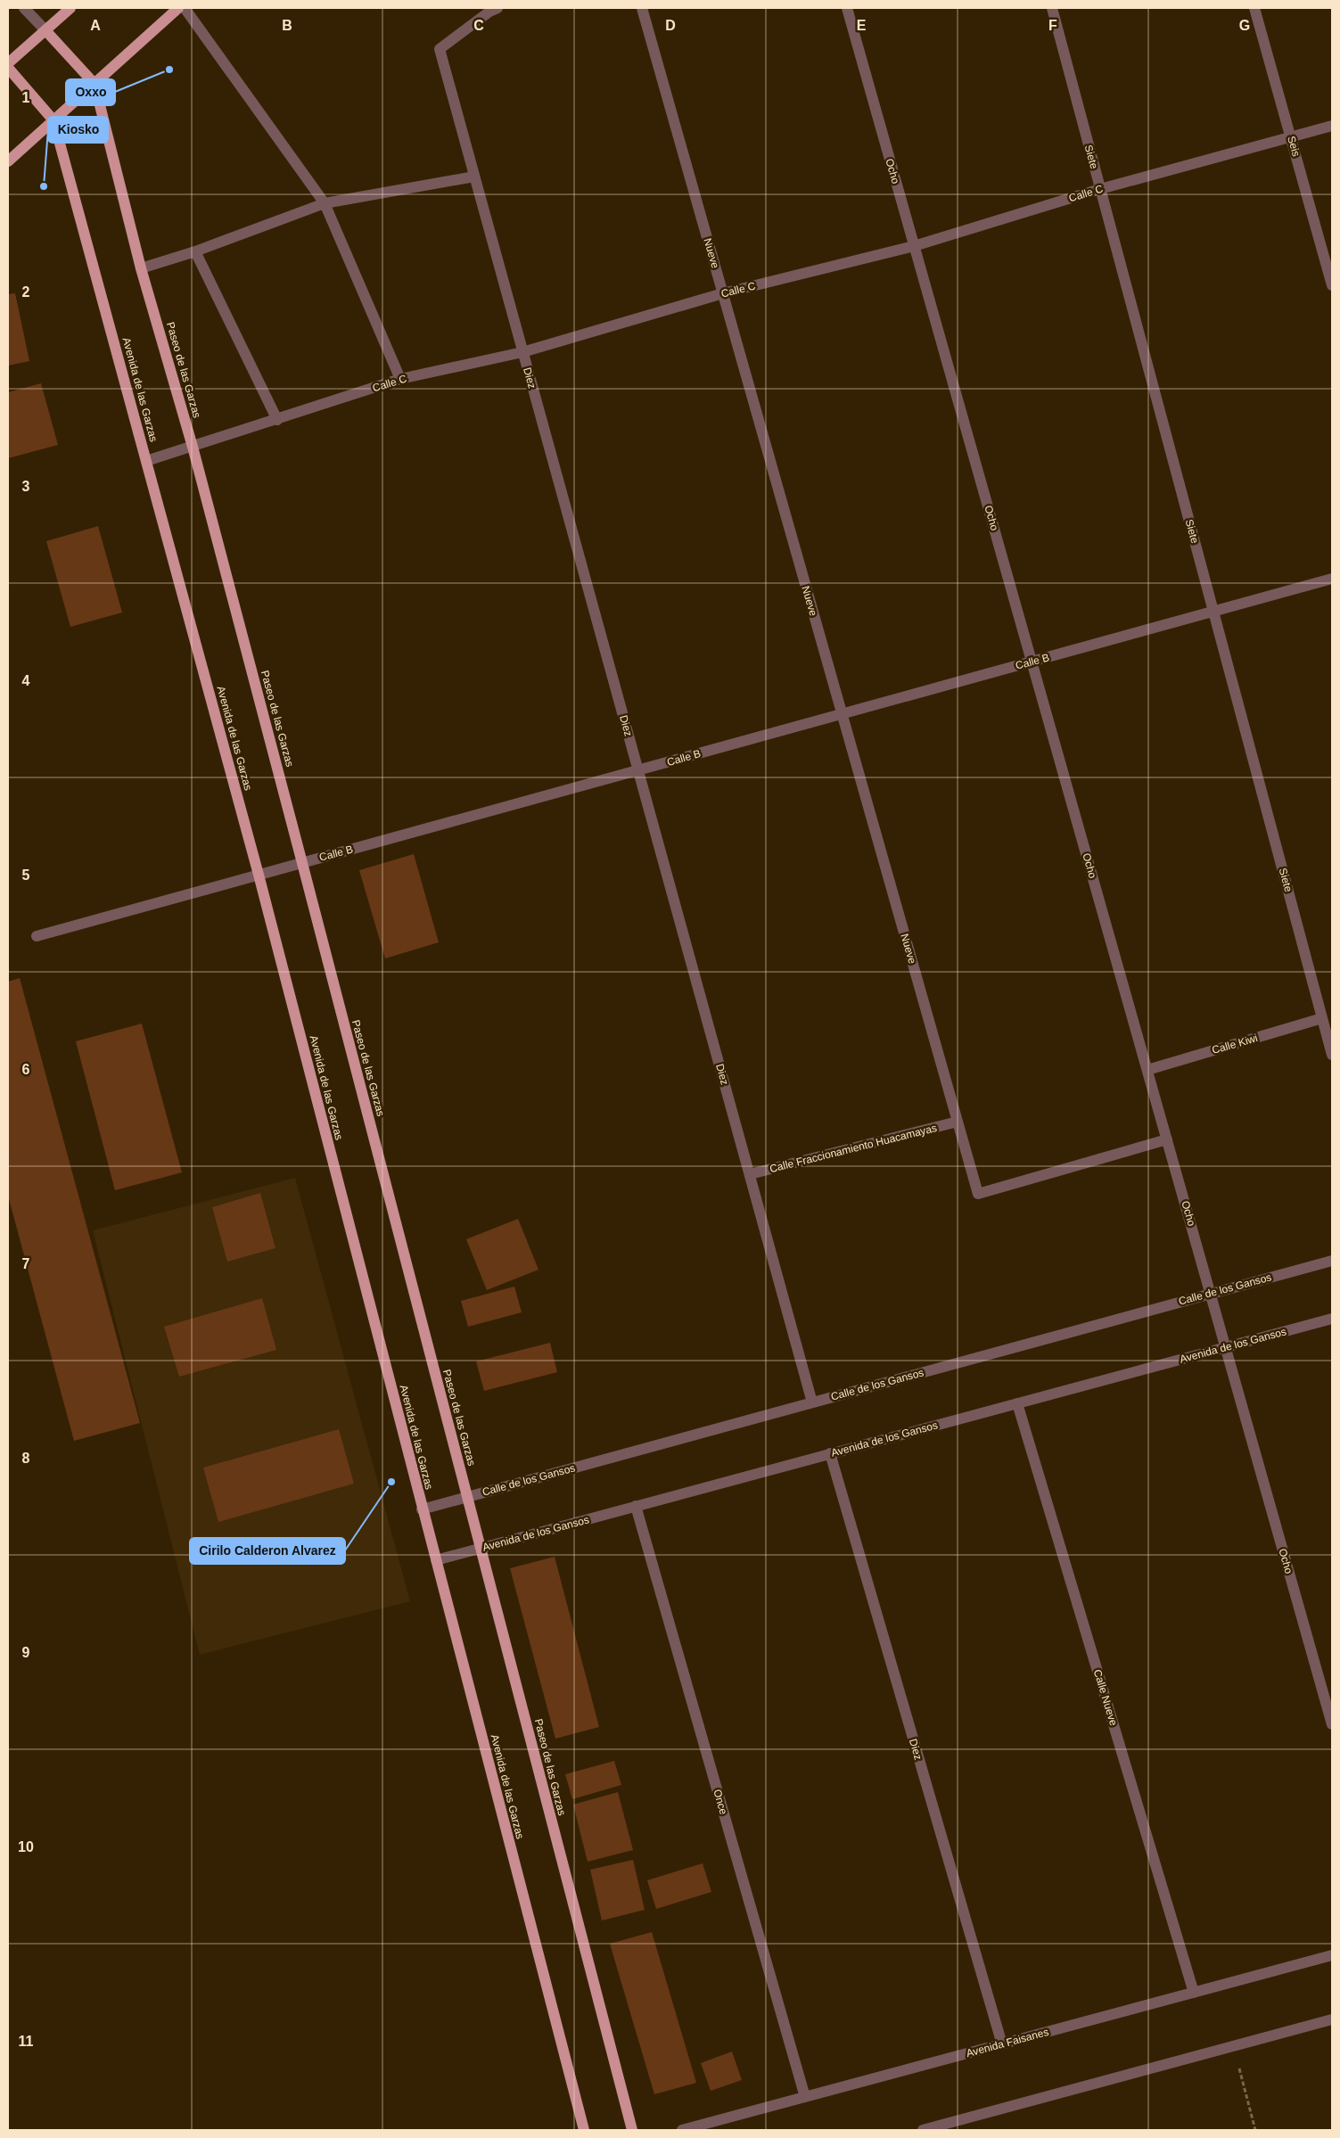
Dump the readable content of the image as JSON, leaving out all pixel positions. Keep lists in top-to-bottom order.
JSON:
{
  "streets": {
    "main road": ["Paseo de las Garzas", "Avenida de las Garzas"],
    "street": [
      "Seis",
      "Siete",
      "Ocho",
      "Calle C",
      "Nueve",
      "Diez",
      "Calle B",
      "Calle Kiwi",
      "Calle Fraccionamiento Huacamayas",
      "Calle de los Gansos",
      "Avenida de los Gansos",
      "Calle Nueve",
      "Once",
      "Avenida Faisanes"
    ]
  },
  "crossings": [
    ["Seis", "Calle C"],
    ["Siete", "Calle C"],
    ["Siete", "Calle B"],
    ["Siete", "Calle Kiwi"],
    ["Ocho", "Calle C"],
    ["Ocho", "Nueve"],
    ["Ocho", "Calle B"],
    ["Ocho", "Calle Kiwi"],
    ["Ocho", "Calle de los Gansos"],
    ["Ocho", "Avenida de los Gansos"],
    ["Calle C", "Nueve"],
    ["Calle C", "Paseo de las Garzas"],
    ["Calle C", "Diez"],
    ["Calle C", "Avenida de las Garzas"],
    ["Nueve", "Calle B"],
    ["Nueve", "Calle Fraccionamiento Huacamayas"],
    ["Paseo de las Garzas", "Calle B"],
    ["Paseo de las Garzas", "Calle de los Gansos"],
    ["Paseo de las Garzas", "Avenida de los Gansos"],
    ["Diez", "Calle B"],
    ["Diez", "Calle Fraccionamiento Huacamayas"],
    ["Diez", "Calle de los Gansos"],
    ["Diez", "Avenida de los Gansos"],
    ["Diez", "Avenida Faisanes"],
    ["Avenida de las Garzas", "Calle B"],
    ["Avenida de las Garzas", "Calle de los Gansos"],
    ["Avenida de las Garzas", "Avenida de los Gansos"],
    ["Avenida de los Gansos", "Calle Nueve"],
    ["Avenida de los Gansos", "Once"],
    ["Calle Nueve", "Avenida Faisanes"],
    ["Once", "Avenida Faisanes"]
  ],
  "places": ["Oxxo", "Kiosko", "Cirilo Calderon Alvarez"],
  "grid": {
    "columns": [
      "A",
      "B",
      "C",
      "D",
      "E",
      "F",
      "G"
    ],
    "rows": [
      "1",
      "2",
      "3",
      "4",
      "5",
      "6",
      "7",
      "8",
      "9",
      "10",
      "11"
    ]
  }
}
